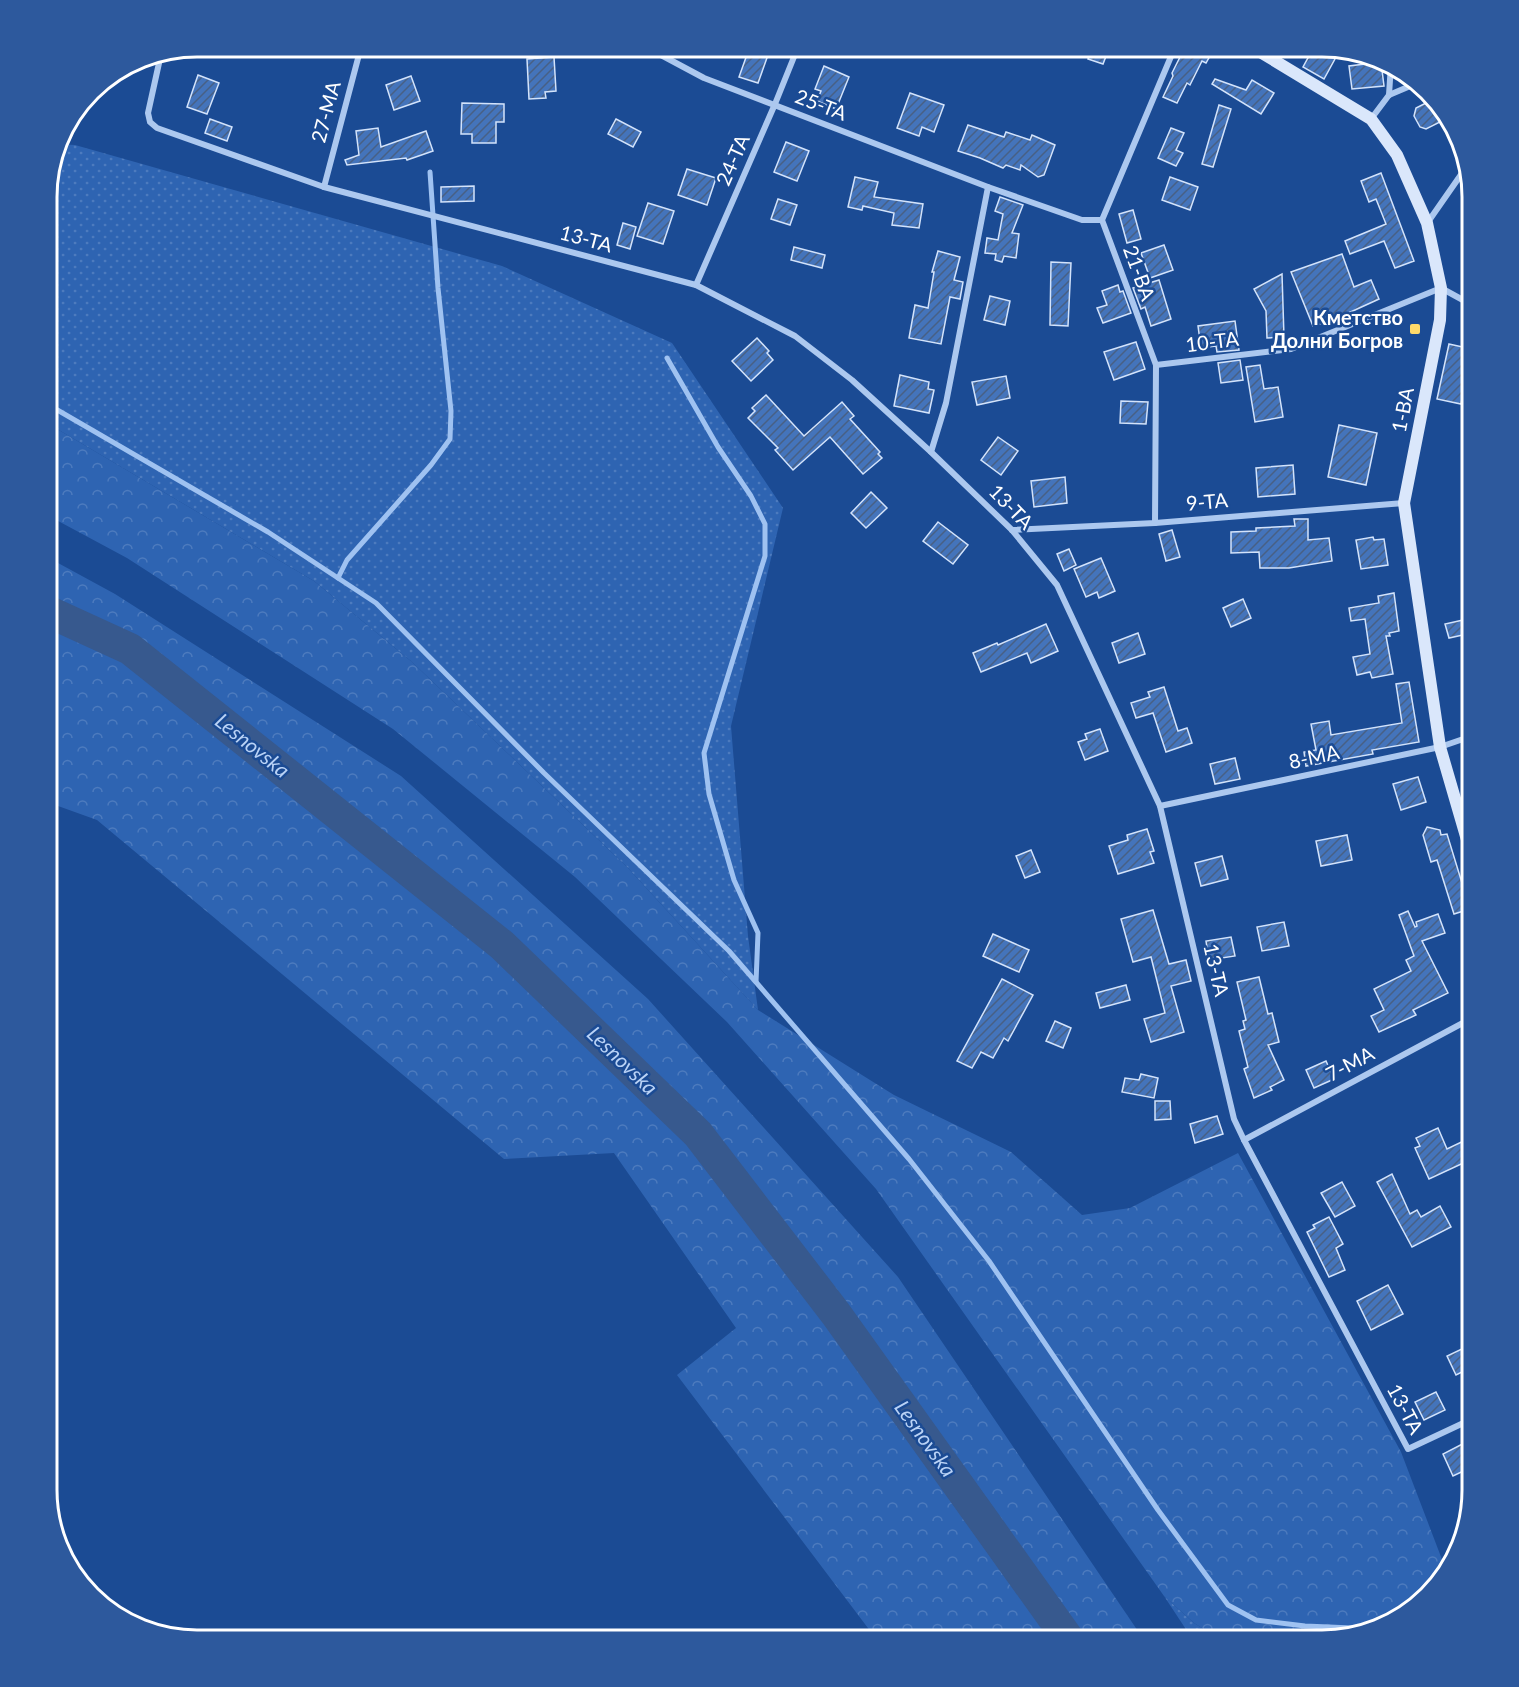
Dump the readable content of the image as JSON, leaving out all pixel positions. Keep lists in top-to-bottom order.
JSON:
{
  "streets": {
    "street": [
      "25-ТА",
      "27-МА",
      "24-ТА",
      "13-ТА",
      "21-ВА",
      "10-ТА",
      "1-ВА",
      "9-ТА",
      "8-МА",
      "7-МА"
    ]
  },
  "crossings": [
    ["25-ТА", "24-ТА"],
    ["25-ТА", "21-ВА"],
    ["27-МА", "13-ТА"],
    ["24-ТА", "13-ТА"],
    ["13-ТА", "9-ТА"],
    ["13-ТА", "8-МА"],
    ["13-ТА", "7-МА"],
    ["21-ВА", "10-ТА"],
    ["21-ВА", "9-ТА"],
    ["10-ТА", "1-ВА"],
    ["1-ВА", "9-ТА"],
    ["1-ВА", "8-МА"]
  ],
  "water": ["Lesnovska"],
  "places": {
    "transit": ["Кметство Долни Богров"]
  }
}
